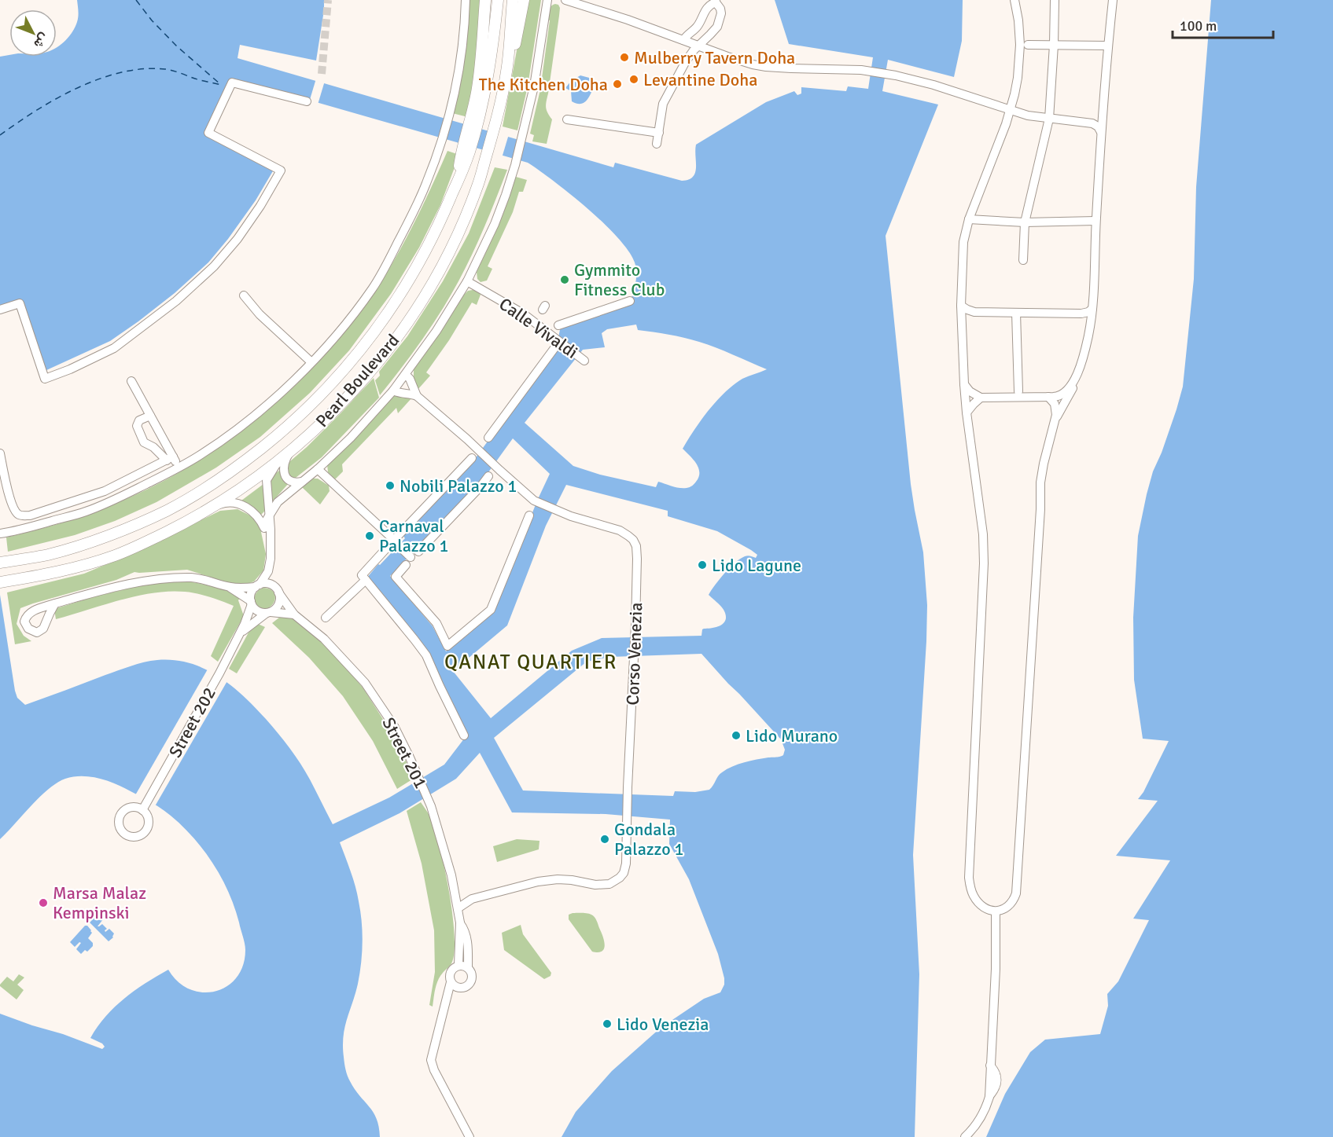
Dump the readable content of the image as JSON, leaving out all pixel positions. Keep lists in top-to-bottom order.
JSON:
{
  "streets": {
    "main road": ["Pearl Boulevard"],
    "street": [
      "Calle Vivaldi",
      "Corso Venezia",
      "Street 202",
      "Street 201"
    ]
  },
  "crossings": [
    ["Pearl Boulevard", "Street 201"],
    ["Corso Venezia", "Street 201"],
    ["Street 202", "Street 201"]
  ],
  "districts": ["QANAT QUARTIER"],
  "places": [
    "Mulberry Tavern Doha",
    "Levantine Doha",
    "The Kitchen Doha",
    "Gymmito Fitness Club",
    "Nobili Palazzo 1",
    "Carnaval Palazzo 1",
    "Lido Lagune",
    "Lido Murano",
    "Gondala Palazzo 1",
    "Marsa Malaz Kempinski",
    "Lido Venezia"
  ],
  "scale_bar": "100 m",
  "north": "bottom right"
}
